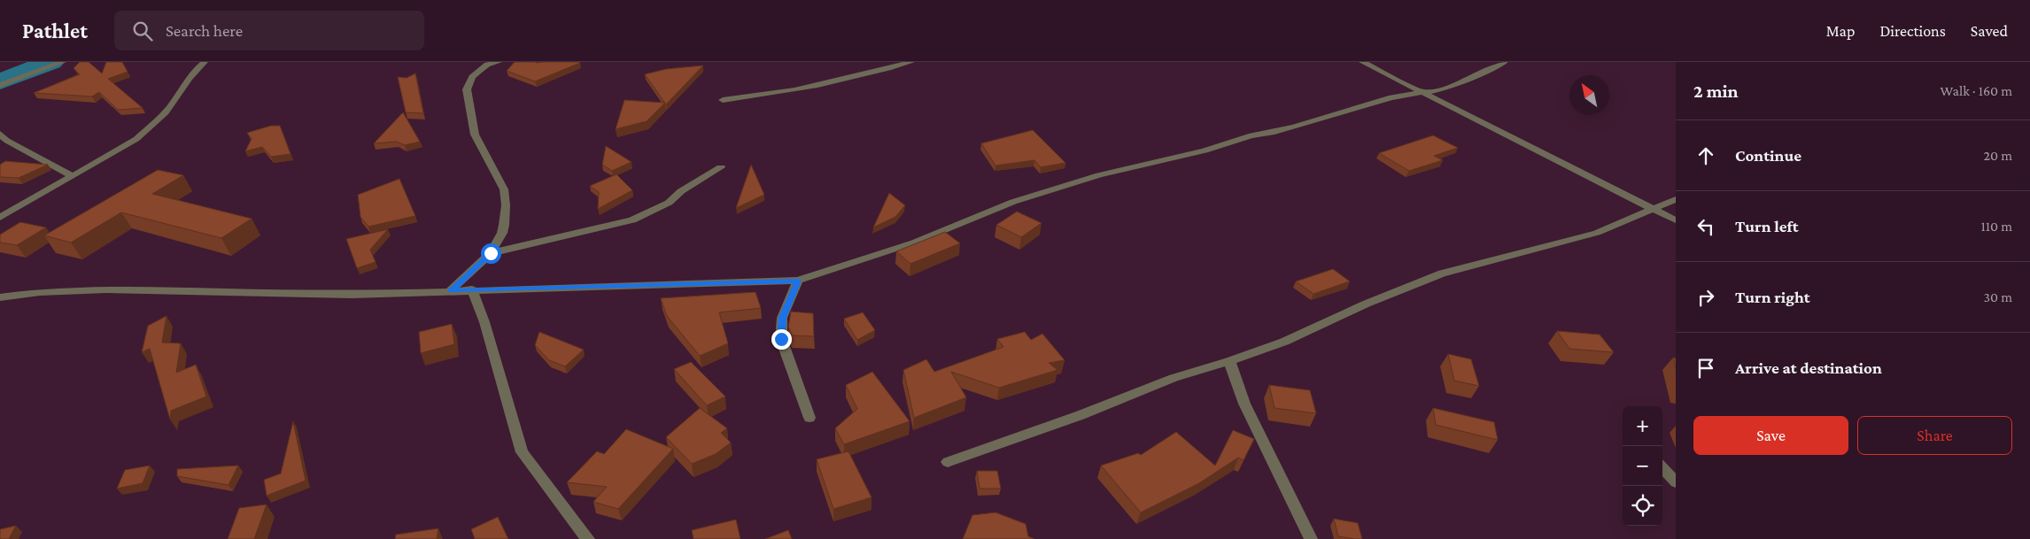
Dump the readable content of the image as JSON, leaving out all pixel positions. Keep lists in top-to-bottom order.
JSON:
{
  "north": "top left",
  "page": {
    "header": "Pathlet",
    "search": "Search here",
    "nav": ["Map", "Directions", "Saved"],
    "heading": ["2 min", "Walk · 160 m"],
    "list": [
      ["Continue", "20 m"],
      ["Turn left", "110 m"],
      ["Turn right", "30 m"],
      "Arrive at destination"
    ],
    "buttons": ["Save", "Share"],
    "map_buttons": ["+", "−"]
  }
}
